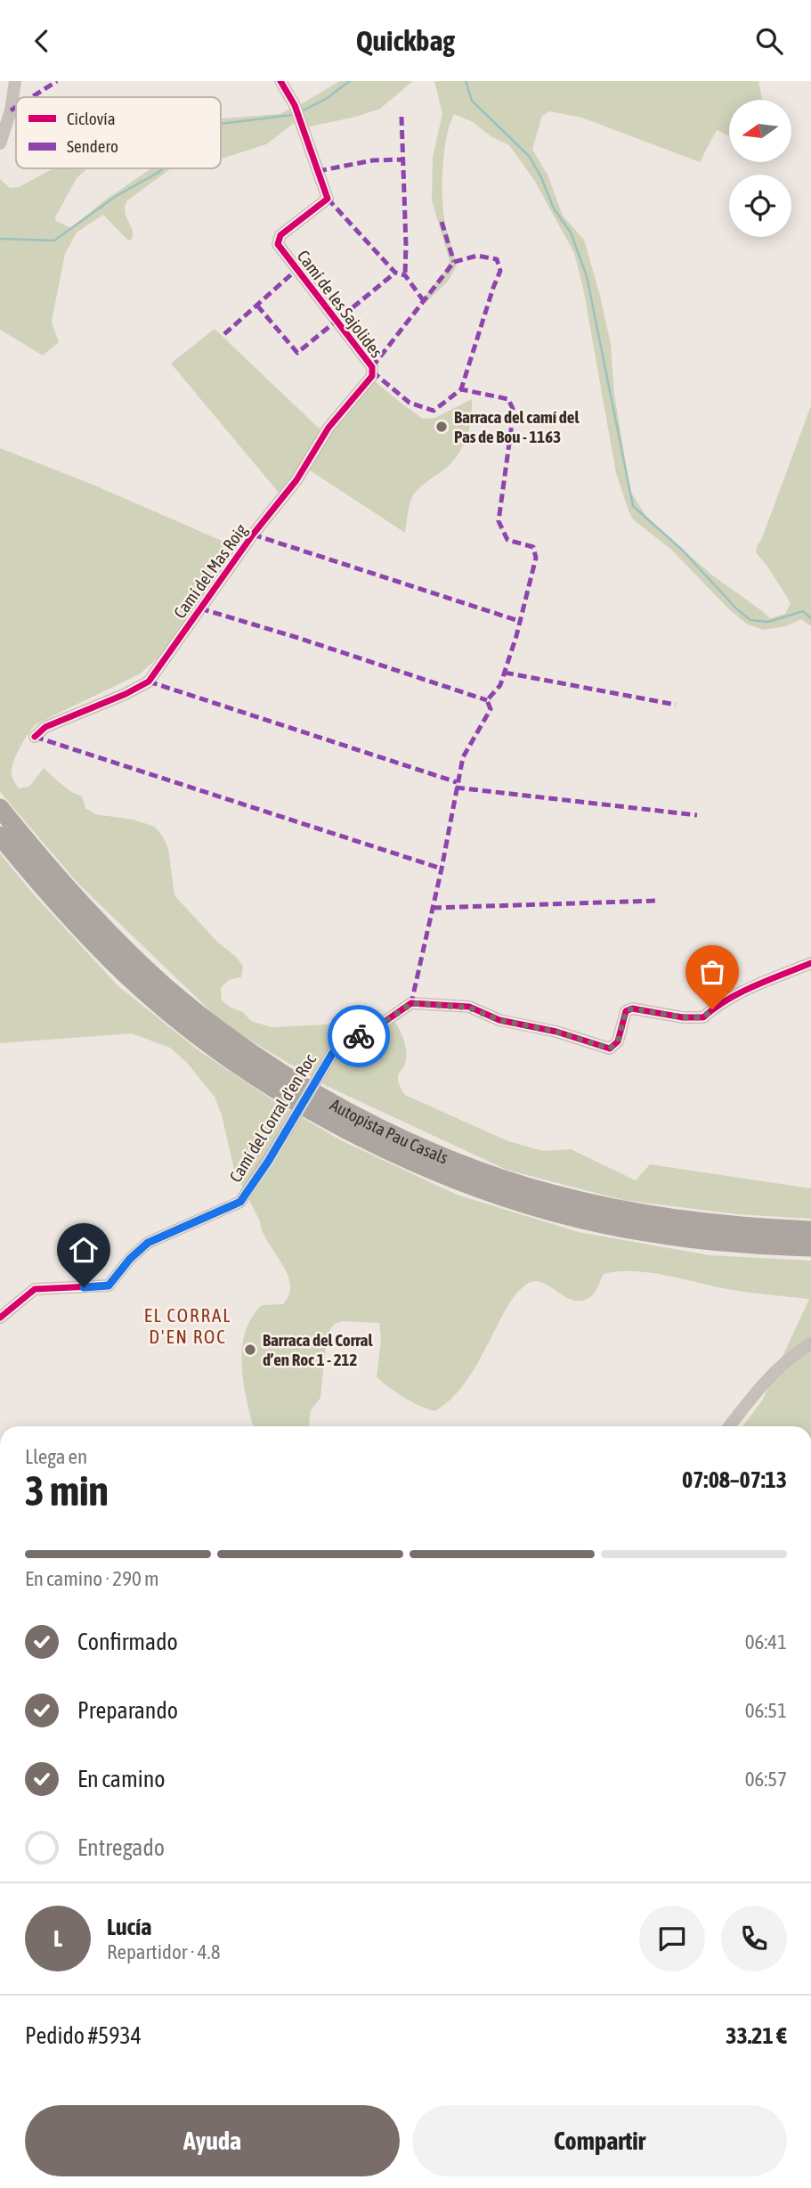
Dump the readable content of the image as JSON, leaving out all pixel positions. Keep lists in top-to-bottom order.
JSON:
{
  "streets": {
    "highway": ["Autopista Pau Casals"],
    "street": ["Camí de les Sajolides", "Camí del Mas Roig", "Camí del Corral d'en Roc"]
  },
  "crossings": [
    ["Camí de les Sajolides", "Camí del Mas Roig"]
  ],
  "districts": ["EL CORRAL D'EN ROC"],
  "places": ["Barraca del camí del Pas de Bou - 1163", "Barraca del Corral d’en Roc 1 - 212"],
  "legend": ["Ciclovía", "Sendero"],
  "north": "left",
  "page": {
    "header": "Quickbag",
    "heading": ["3 min", "Llega en", "07:08–07:13"],
    "panel": [
      "Lucía",
      "Repartidor · 4.8",
      "Pedido #5934",
      "33.21 €"
    ],
    "bar": "En camino · 290 m",
    "list": [
      ["Confirmado", "06:41"],
      ["Preparando", "06:51"],
      ["En camino", "06:57"],
      "Entregado"
    ],
    "round": "L",
    "buttons": ["Ayuda", "Compartir"]
  }
}
